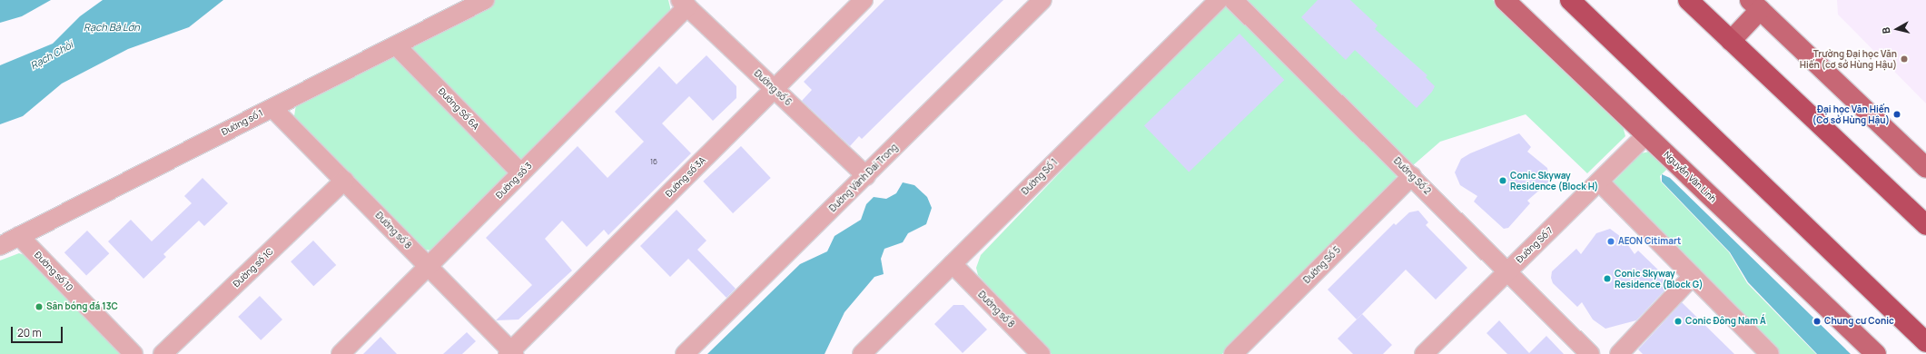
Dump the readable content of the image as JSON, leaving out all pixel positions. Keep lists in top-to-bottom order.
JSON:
{
  "streets": {
    "main road": ["Nguyễn Văn Linh"],
    "street": [
      "Đường số 6",
      "Đường Số 6A",
      "Đường số 1",
      "Đường Số 2",
      "Đường số 3A",
      "Đường Số 1",
      "Đường Vành Đai Trong",
      "Đường số 3",
      "Đường số 8",
      "Đường Số 7",
      "Đường Số 5",
      "Đường số 1C",
      "Đường số 10"
    ]
  },
  "crossings": [
    ["Đường số 6", "Đường số 3A"],
    ["Đường số 6", "Đường Vành Đai Trong"],
    ["Đường số 6", "Đường số 3"],
    ["Đường Số 6A", "Đường số 1"],
    ["Đường Số 6A", "Đường số 3"],
    ["Đường số 1", "Đường số 8"],
    ["Đường số 1", "Đường số 10"],
    ["Đường Số 2", "Đường Số 7"],
    ["Đường Số 2", "Đường Số 5"],
    ["Đường số 3A", "Đường số 8"],
    ["Đường Số 1", "Đường số 8"],
    ["Nguyễn Văn Linh", "Đường Số 7"],
    ["Đường số 3", "Đường số 8"],
    ["Đường số 8", "Đường số 1C"]
  ],
  "water": ["Rạch Bà Lớn", "Rạch Chòi"],
  "places": [
    "Trường Đại học Văn Hiến (cơ sở Hùng Hậu)",
    "Đại học Văn Hiến (Cơ sở Hùng Hậu)",
    "Conic Skyway Residence (Block H)",
    "AEON Citimart",
    "Conic Skyway Residence (Block G)",
    "Sân bóng đá 13C",
    "Conic Đông Nam Á",
    "Chung cư Conic"
  ],
  "house_numbers": ["16"],
  "scale_bar": "20 m",
  "north": "left"
}
